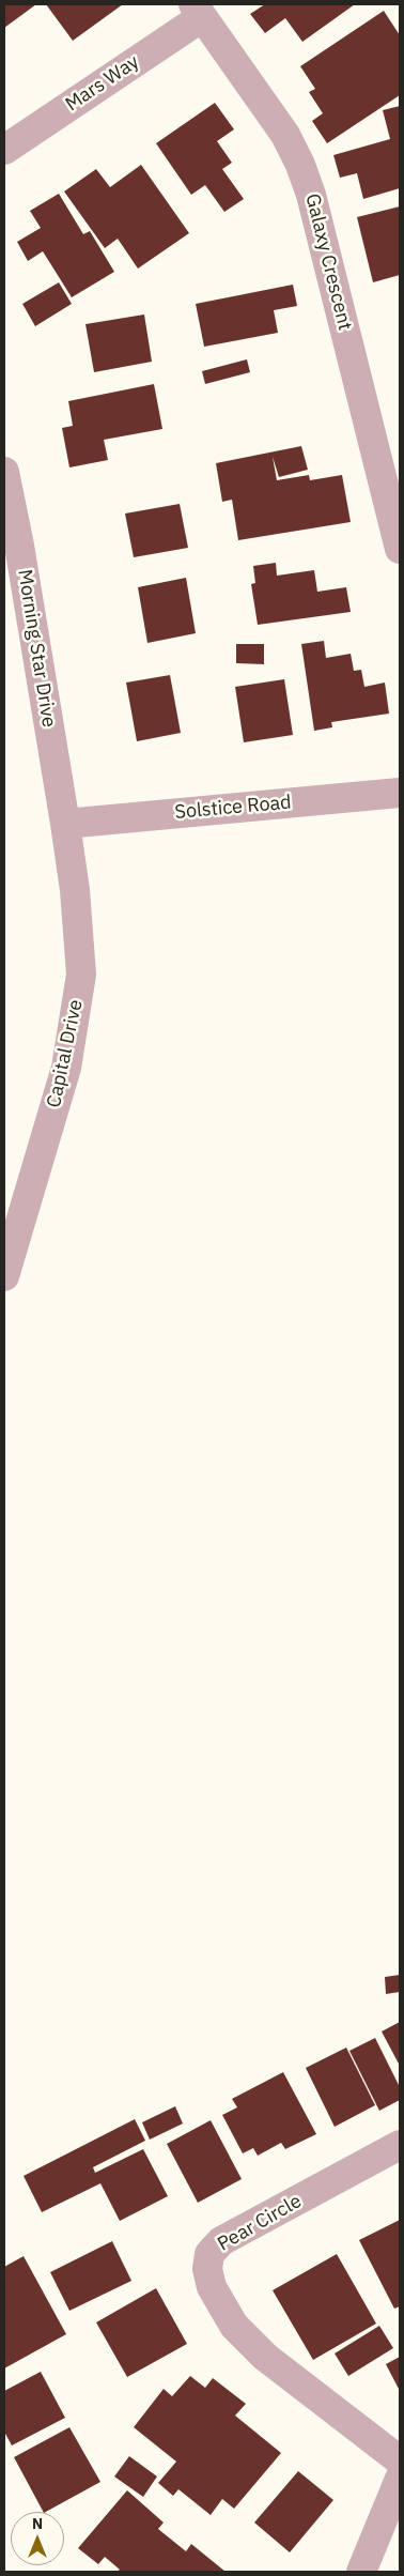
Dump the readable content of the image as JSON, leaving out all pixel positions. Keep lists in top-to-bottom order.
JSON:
{
  "streets": {
    "street": [
      "Mars Way",
      "Galaxy Crescent",
      "Morning Star Drive",
      "Solstice Road",
      "Capital Drive",
      "Pear Circle"
    ]
  },
  "crossings": [
    ["Mars Way", "Galaxy Crescent"],
    ["Morning Star Drive", "Solstice Road"],
    ["Morning Star Drive", "Capital Drive"],
    ["Solstice Road", "Capital Drive"]
  ],
  "north": "top"
}
